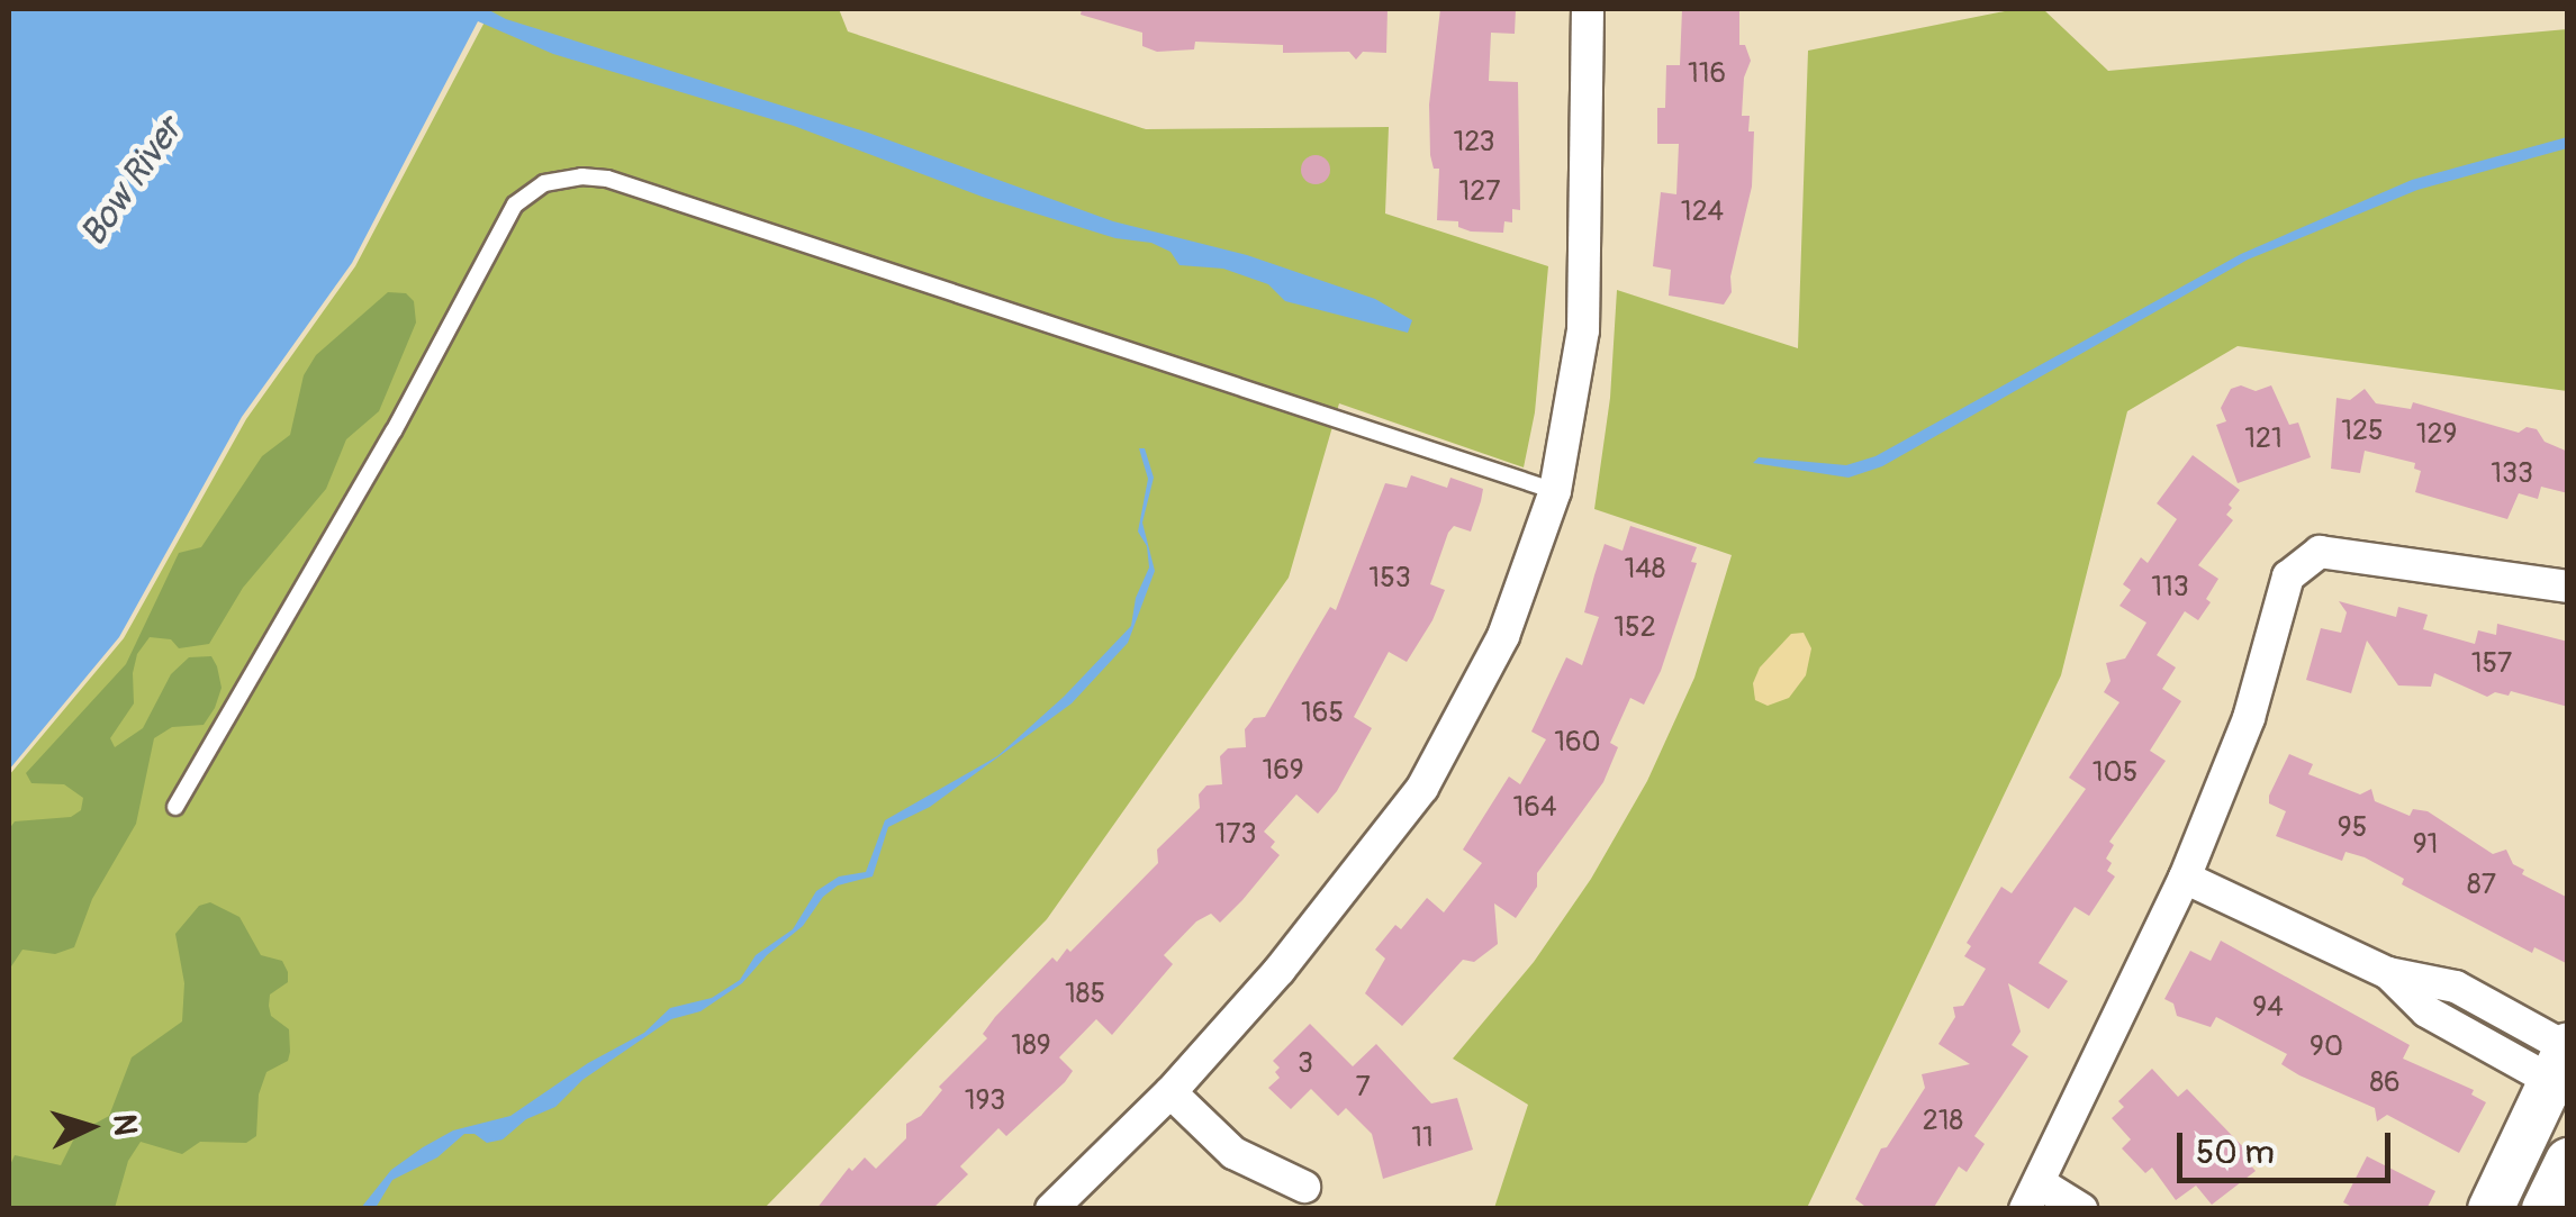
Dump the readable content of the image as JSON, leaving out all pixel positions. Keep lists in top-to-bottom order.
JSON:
{
  "water": ["Bow River"],
  "house_numbers": [
    "116",
    "123",
    "127",
    "124",
    "125",
    "129",
    "121",
    "133",
    "148",
    "153",
    "113",
    "152",
    "157",
    "165",
    "160",
    "169",
    "105",
    "164",
    "95",
    "173",
    "91",
    "87",
    "185",
    "94",
    "189",
    "90",
    "3",
    "86",
    "7",
    "193",
    "218",
    "11"
  ],
  "scale_bar": "50 m",
  "north": "right"
}
